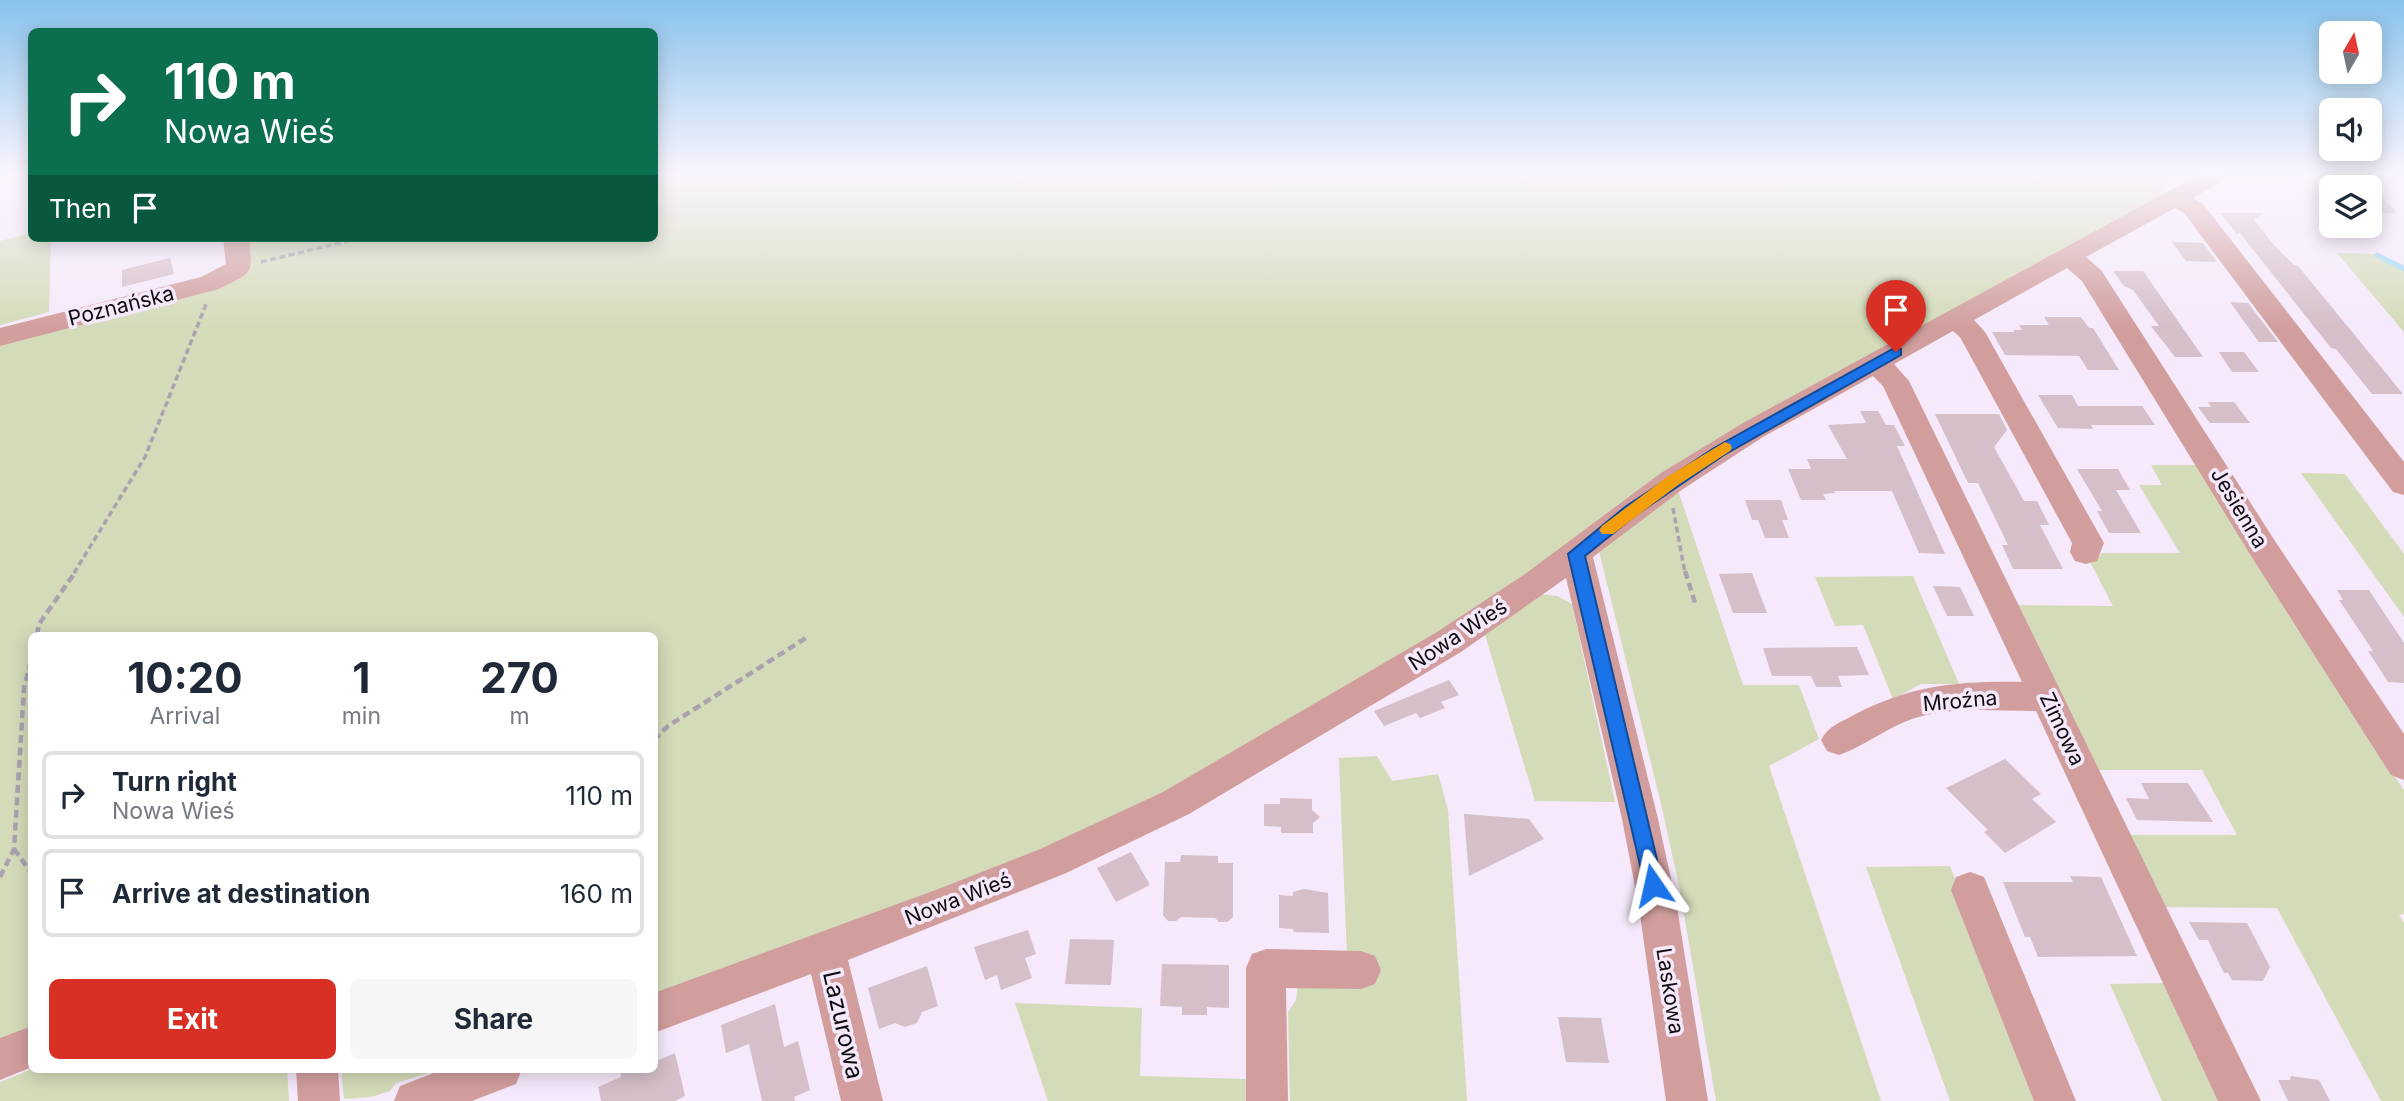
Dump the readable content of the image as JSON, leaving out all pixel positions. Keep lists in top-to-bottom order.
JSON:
{
  "streets": {
    "street": [
      "Poznańska",
      "Jesienna",
      "Nowa Wieś",
      "Mroźna",
      "Zimowa",
      "Laskowa",
      "Lazurowa"
    ]
  },
  "crossings": [
    ["Jesienna", "Nowa Wieś"],
    ["Nowa Wieś", "Zimowa"],
    ["Nowa Wieś", "Laskowa"],
    ["Nowa Wieś", "Lazurowa"],
    ["Mroźna", "Zimowa"]
  ],
  "north": "top",
  "page": {
    "turn": ["110 m", "Nowa Wieś"],
    "then": "Then",
    "eta": [
      "10:20",
      "Arrival",
      "1",
      "min",
      "270",
      "m"
    ],
    "list": [
      {
        "name": "Turn right",
        "note": "Nowa Wieś",
        "value": "110 m"
      },
      {
        "name": "Arrive at destination",
        "value": "160 m"
      }
    ],
    "buttons": ["Exit", "Share"]
  }
}
